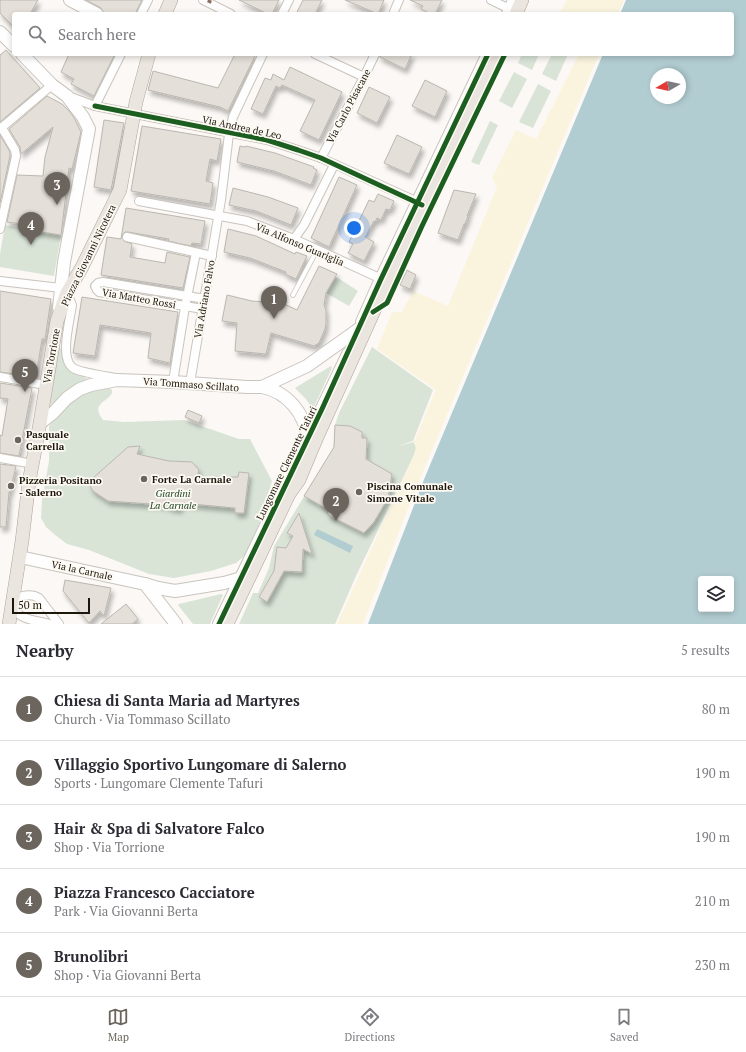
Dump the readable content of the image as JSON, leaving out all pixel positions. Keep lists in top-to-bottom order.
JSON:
{
  "streets": {
    "main road": ["Piazza Giovanni Nicotera", "Via Torrione", "Lungomare Clemente Tafuri"],
    "street": [
      "Via Carlo Pisacane",
      "Via Andrea de Leo",
      "Via Alfonso Guariglia",
      "Via Matteo Rossi",
      "Via Adriano Falvo",
      "Via Tommaso Scillato",
      "Via la Carnale"
    ]
  },
  "crossings": [
    ["Via Carlo Pisacane", "Via Andrea de Leo"],
    ["Via Andrea de Leo", "Piazza Giovanni Nicotera"],
    ["Via Andrea de Leo", "Via Adriano Falvo"],
    ["Via Alfonso Guariglia", "Via Adriano Falvo"],
    ["Piazza Giovanni Nicotera", "Via Torrione"],
    ["Piazza Giovanni Nicotera", "Via Tommaso Scillato"],
    ["Via Matteo Rossi", "Via Adriano Falvo"],
    ["Via Adriano Falvo", "Via Tommaso Scillato"],
    ["Via Torrione", "Via Tommaso Scillato"],
    ["Via Torrione", "Via la Carnale"],
    ["Via Tommaso Scillato", "Lungomare Clemente Tafuri"],
    ["Lungomare Clemente Tafuri", "Via la Carnale"]
  ],
  "parks": ["Giardini La Carnale"],
  "places": [
    "Pasquale Carrella",
    "Forte La Carnale",
    "Pizzeria Positano - Salerno",
    "Piscina Comunale Simone Vitale"
  ],
  "scale_bar": "50 m",
  "north": "left",
  "page": {
    "search": "Search here",
    "pins": [
      "3",
      "4",
      "1",
      "5",
      "2"
    ],
    "scale": "50 m",
    "heading": ["Nearby", "5 results"],
    "list": [
      {
        "mark": "1",
        "name": "Chiesa di Santa Maria ad Martyres",
        "note": "Church · Via Tommaso Scillato",
        "value": "80 m"
      },
      {
        "mark": "2",
        "name": "Villaggio Sportivo Lungomare di Salerno",
        "note": "Sports · Lungomare Clemente Tafuri",
        "value": "190 m"
      },
      {
        "mark": "3",
        "name": "Hair & Spa di Salvatore Falco",
        "note": "Shop · Via Torrione",
        "value": "190 m"
      },
      {
        "mark": "4",
        "name": "Piazza Francesco Cacciatore",
        "note": "Park · Via Giovanni Berta",
        "value": "210 m"
      },
      {
        "mark": "5",
        "name": "Brunolibri",
        "note": "Shop · Via Giovanni Berta",
        "value": "230 m"
      }
    ],
    "nav": ["Map", "Directions", "Saved"]
  }
}
